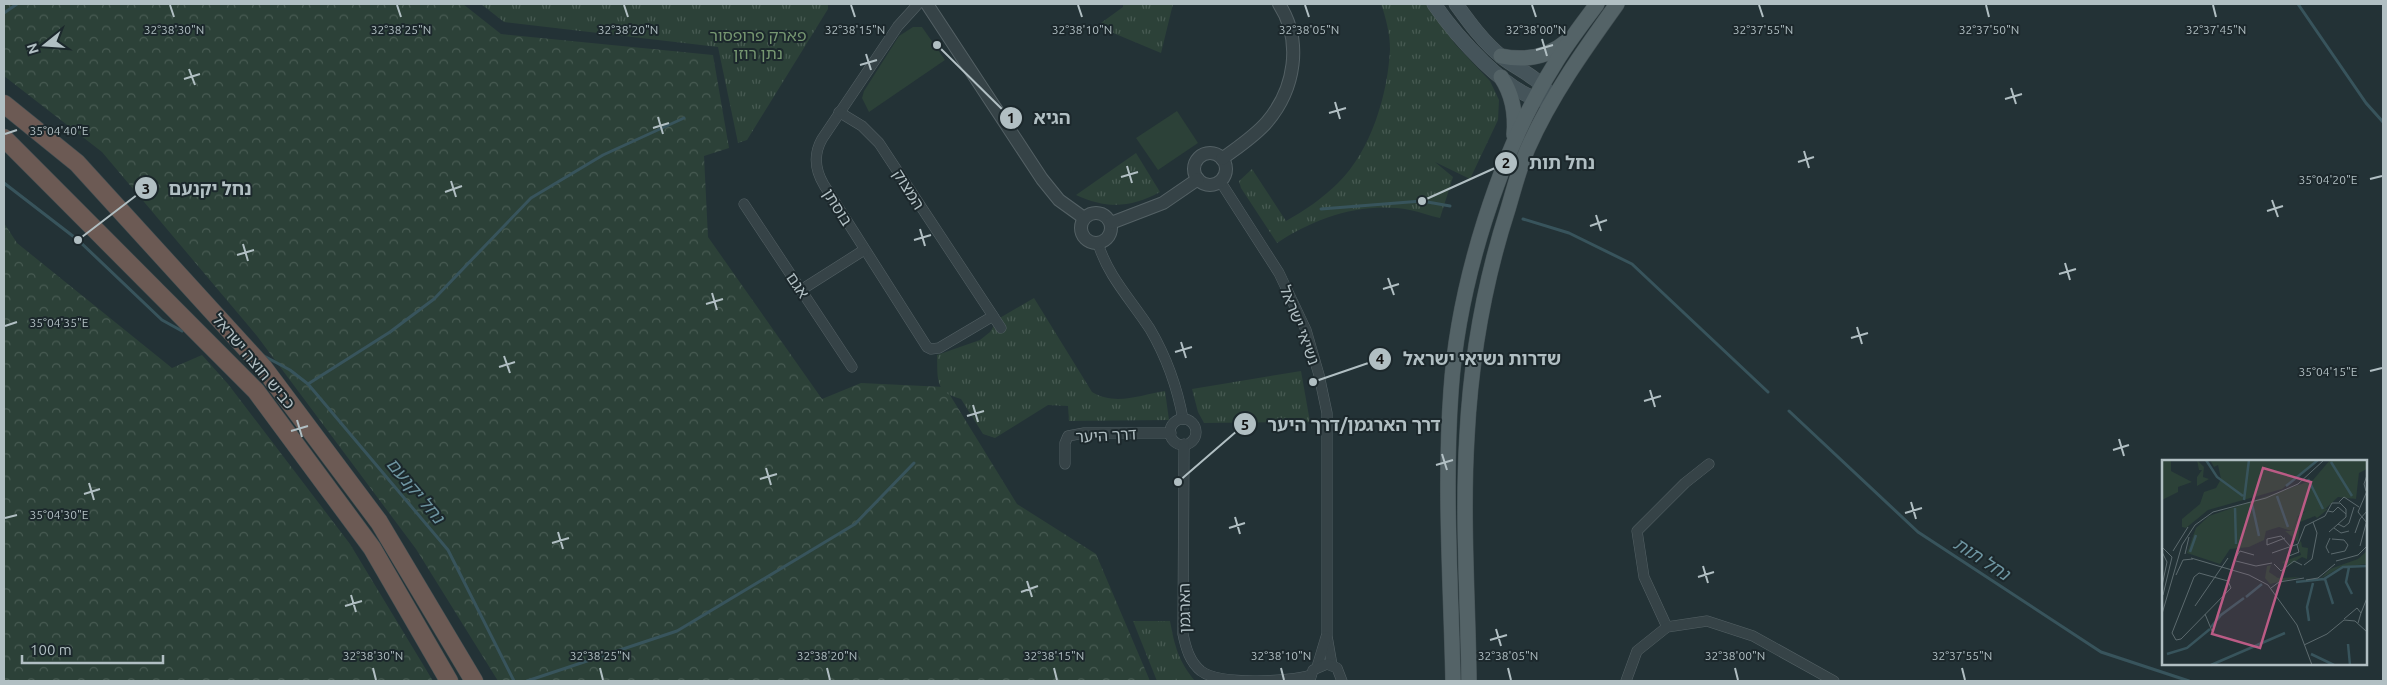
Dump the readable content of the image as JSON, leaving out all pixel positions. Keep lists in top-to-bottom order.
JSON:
{
  "streets": {
    "highway": ["כביש חוצה ישראל"],
    "street": [
      "המצוק",
      "בוסתן",
      "אגם",
      "נשיאי ישראל",
      "דרך היער",
      "הארגמן"
    ]
  },
  "crossings": [
    ["המצוק", "בוסתן"],
    ["נשיאי ישראל", "הארגמן"],
    ["דרך היער", "הארגמן"]
  ],
  "water": ["נחל יקנעם", "נחל תות"],
  "parks": ["פארק פרופסור נתן רוזן"],
  "places": [
    "הגיא",
    "נחל תות",
    "נחל יקנעם",
    "שדרות נשיאי ישראל",
    "דרך הארגמן/דרך היער"
  ],
  "scale_bar": "100 m",
  "north": "left",
  "coordinates": [
    "32°38'30\"N",
    "32°38'25\"N",
    "32°38'20\"N",
    "32°38'15\"N",
    "32°38'10\"N",
    "32°38'05\"N",
    "32°38'00\"N",
    "32°37'55\"N",
    "32°37'50\"N",
    "32°37'45\"N",
    "35°04'40\"E",
    "35°04'20\"E",
    "35°04'35\"E",
    "35°04'15\"E",
    "35°04'30\"E"
  ]
}
